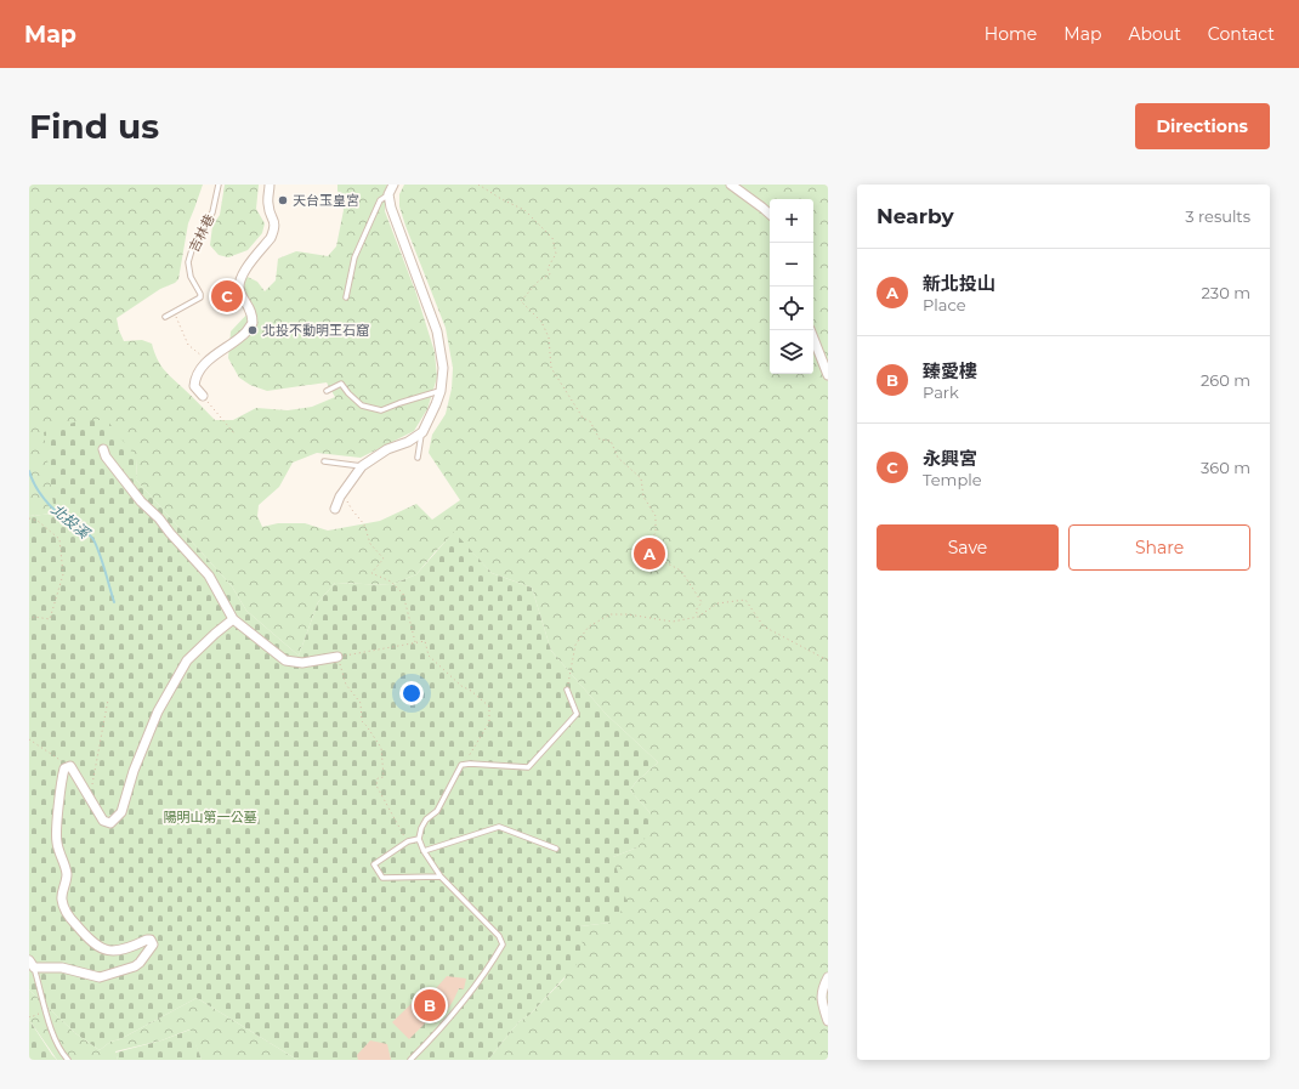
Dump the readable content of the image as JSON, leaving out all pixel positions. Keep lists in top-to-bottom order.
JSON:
{
  "streets": {
    "lane": ["吉林巷"]
  },
  "water": ["北投溪"],
  "parks": ["陽明山第一公墓"],
  "places": ["天台玉皇宮", "北投不動明王石窟"],
  "page": {
    "header": "Map",
    "nav": [
      "Home",
      "Map",
      "About",
      "Contact"
    ],
    "buttons": [
      "Directions",
      ["Save", "Share"]
    ],
    "title": "Find us",
    "heading": ["Nearby", "3 results"],
    "map_buttons": ["+", "−"],
    "list": [
      {
        "mark": "A",
        "name": "新北投山",
        "note": "Place",
        "value": "230 m"
      },
      {
        "mark": "B",
        "name": "臻愛樓",
        "note": "Park",
        "value": "260 m"
      },
      {
        "mark": "C",
        "name": "永興宮",
        "note": "Temple",
        "value": "360 m"
      }
    ],
    "pins": ["C", "A", "B"]
  }
}
